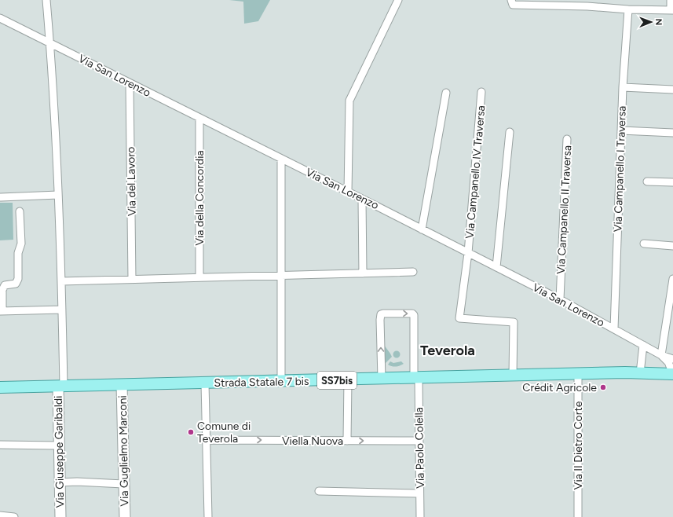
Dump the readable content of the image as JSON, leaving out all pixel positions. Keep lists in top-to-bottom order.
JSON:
{
  "streets": {
    "main road": ["SS7bis", "Strada Statale 7 bis"],
    "street": [
      "Via San Lorenzo",
      "Via Campanello I Traversa",
      "Via Campanello IV Traversa",
      "Via del Lavoro",
      "Via della Concordia",
      "Via Campanello II Traversa",
      "Viella Nuova",
      "Via II Dietro Corte",
      "Via Paolo Colella",
      "Via Guglielmo Marconi",
      "Via Giuseppe Garibaldi"
    ]
  },
  "crossings": [
    ["Via San Lorenzo", "Via Campanello I Traversa"],
    ["Via San Lorenzo", "Via Campanello IV Traversa"],
    ["Via San Lorenzo", "Via del Lavoro"],
    ["Via San Lorenzo", "Via della Concordia"],
    ["Via San Lorenzo", "Via Campanello II Traversa"],
    ["Via San Lorenzo", "Strada Statale 7 bis"],
    ["Via Campanello IV Traversa", "Strada Statale 7 bis"],
    ["Strada Statale 7 bis", "Via II Dietro Corte"],
    ["Strada Statale 7 bis", "Via Paolo Colella"],
    ["Strada Statale 7 bis", "Via Guglielmo Marconi"],
    ["Strada Statale 7 bis", "Via Giuseppe Garibaldi"],
    ["Viella Nuova", "Via Paolo Colella"]
  ],
  "districts": ["Teverola"],
  "places": ["Crédit Agricole", "Comune di Teverola"],
  "north": "right"
}
